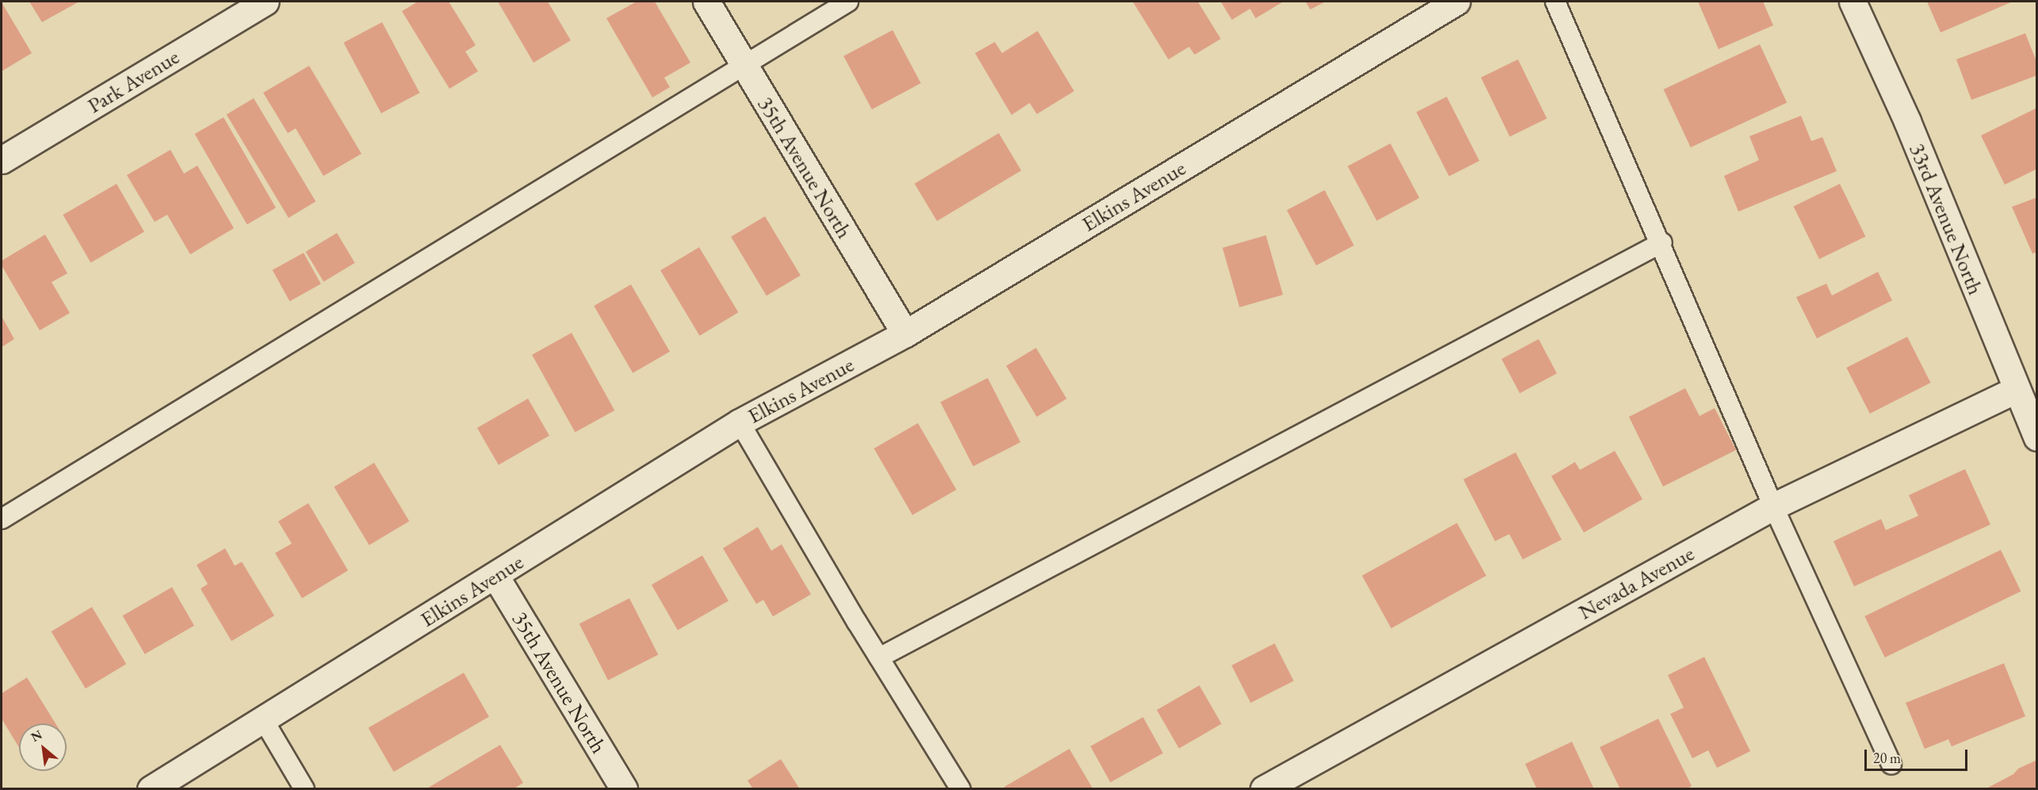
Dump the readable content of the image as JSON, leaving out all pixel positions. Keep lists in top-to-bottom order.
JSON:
{
  "streets": {
    "street": [
      "Park Avenue",
      "35th Avenue North",
      "Elkins Avenue",
      "33rd Avenue North",
      "Nevada Avenue"
    ]
  },
  "crossings": [
    ["35th Avenue North", "Elkins Avenue"],
    ["33rd Avenue North", "Nevada Avenue"]
  ],
  "scale_bar": "20 m",
  "north": "top left"
}
